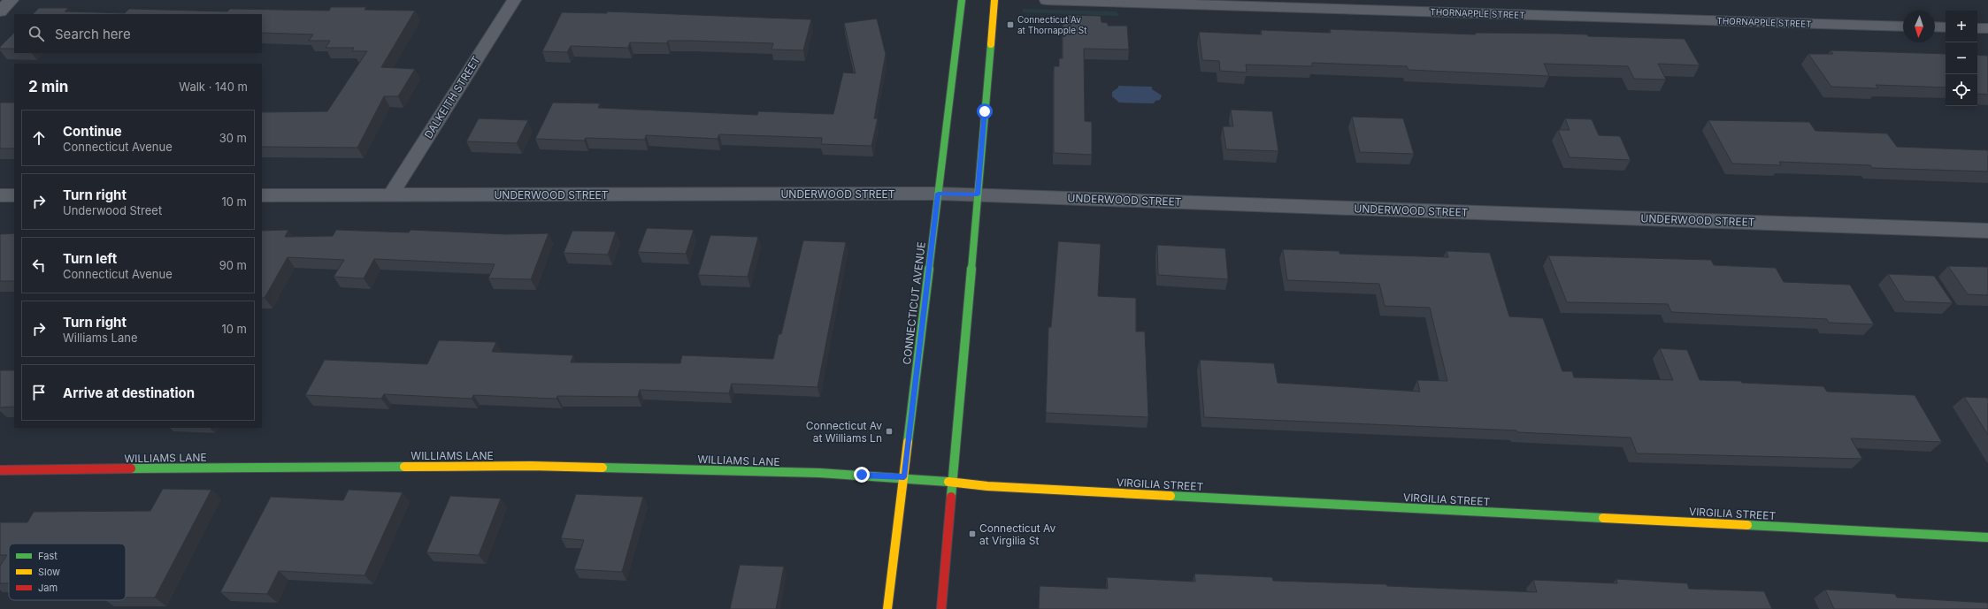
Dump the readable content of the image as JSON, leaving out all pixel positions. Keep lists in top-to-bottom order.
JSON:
{
  "streets": {
    "street": [
      "THORNAPPLE STREET",
      "DALKEITH STREET",
      "UNDERWOOD STREET",
      "CONNECTICUT AVENUE",
      "WILLIAMS LANE",
      "VIRGILIA STREET"
    ]
  },
  "crossings": [
    ["DALKEITH STREET", "UNDERWOOD STREET"],
    ["UNDERWOOD STREET", "CONNECTICUT AVENUE"],
    ["CONNECTICUT AVENUE", "WILLIAMS LANE"],
    ["CONNECTICUT AVENUE", "VIRGILIA STREET"],
    ["WILLIAMS LANE", "VIRGILIA STREET"]
  ],
  "places": {
    "transit": ["Connecticut Av at Thornapple St", "Connecticut Av at Williams Ln", "Connecticut Av at Virgilia St"]
  },
  "legend": ["Fast", "Slow", "Jam"],
  "north": "bottom",
  "page": {
    "map_buttons": ["+", "−"],
    "search": "Search here",
    "heading": ["2 min", "Walk · 140 m"],
    "list": [
      ["Continue", "Connecticut Avenue", "30 m"],
      ["Turn right", "Underwood Street", "10 m"],
      ["Turn left", "Connecticut Avenue", "90 m"],
      ["Turn right", "Williams Lane", "10 m"],
      "Arrive at destination"
    ]
  }
}
